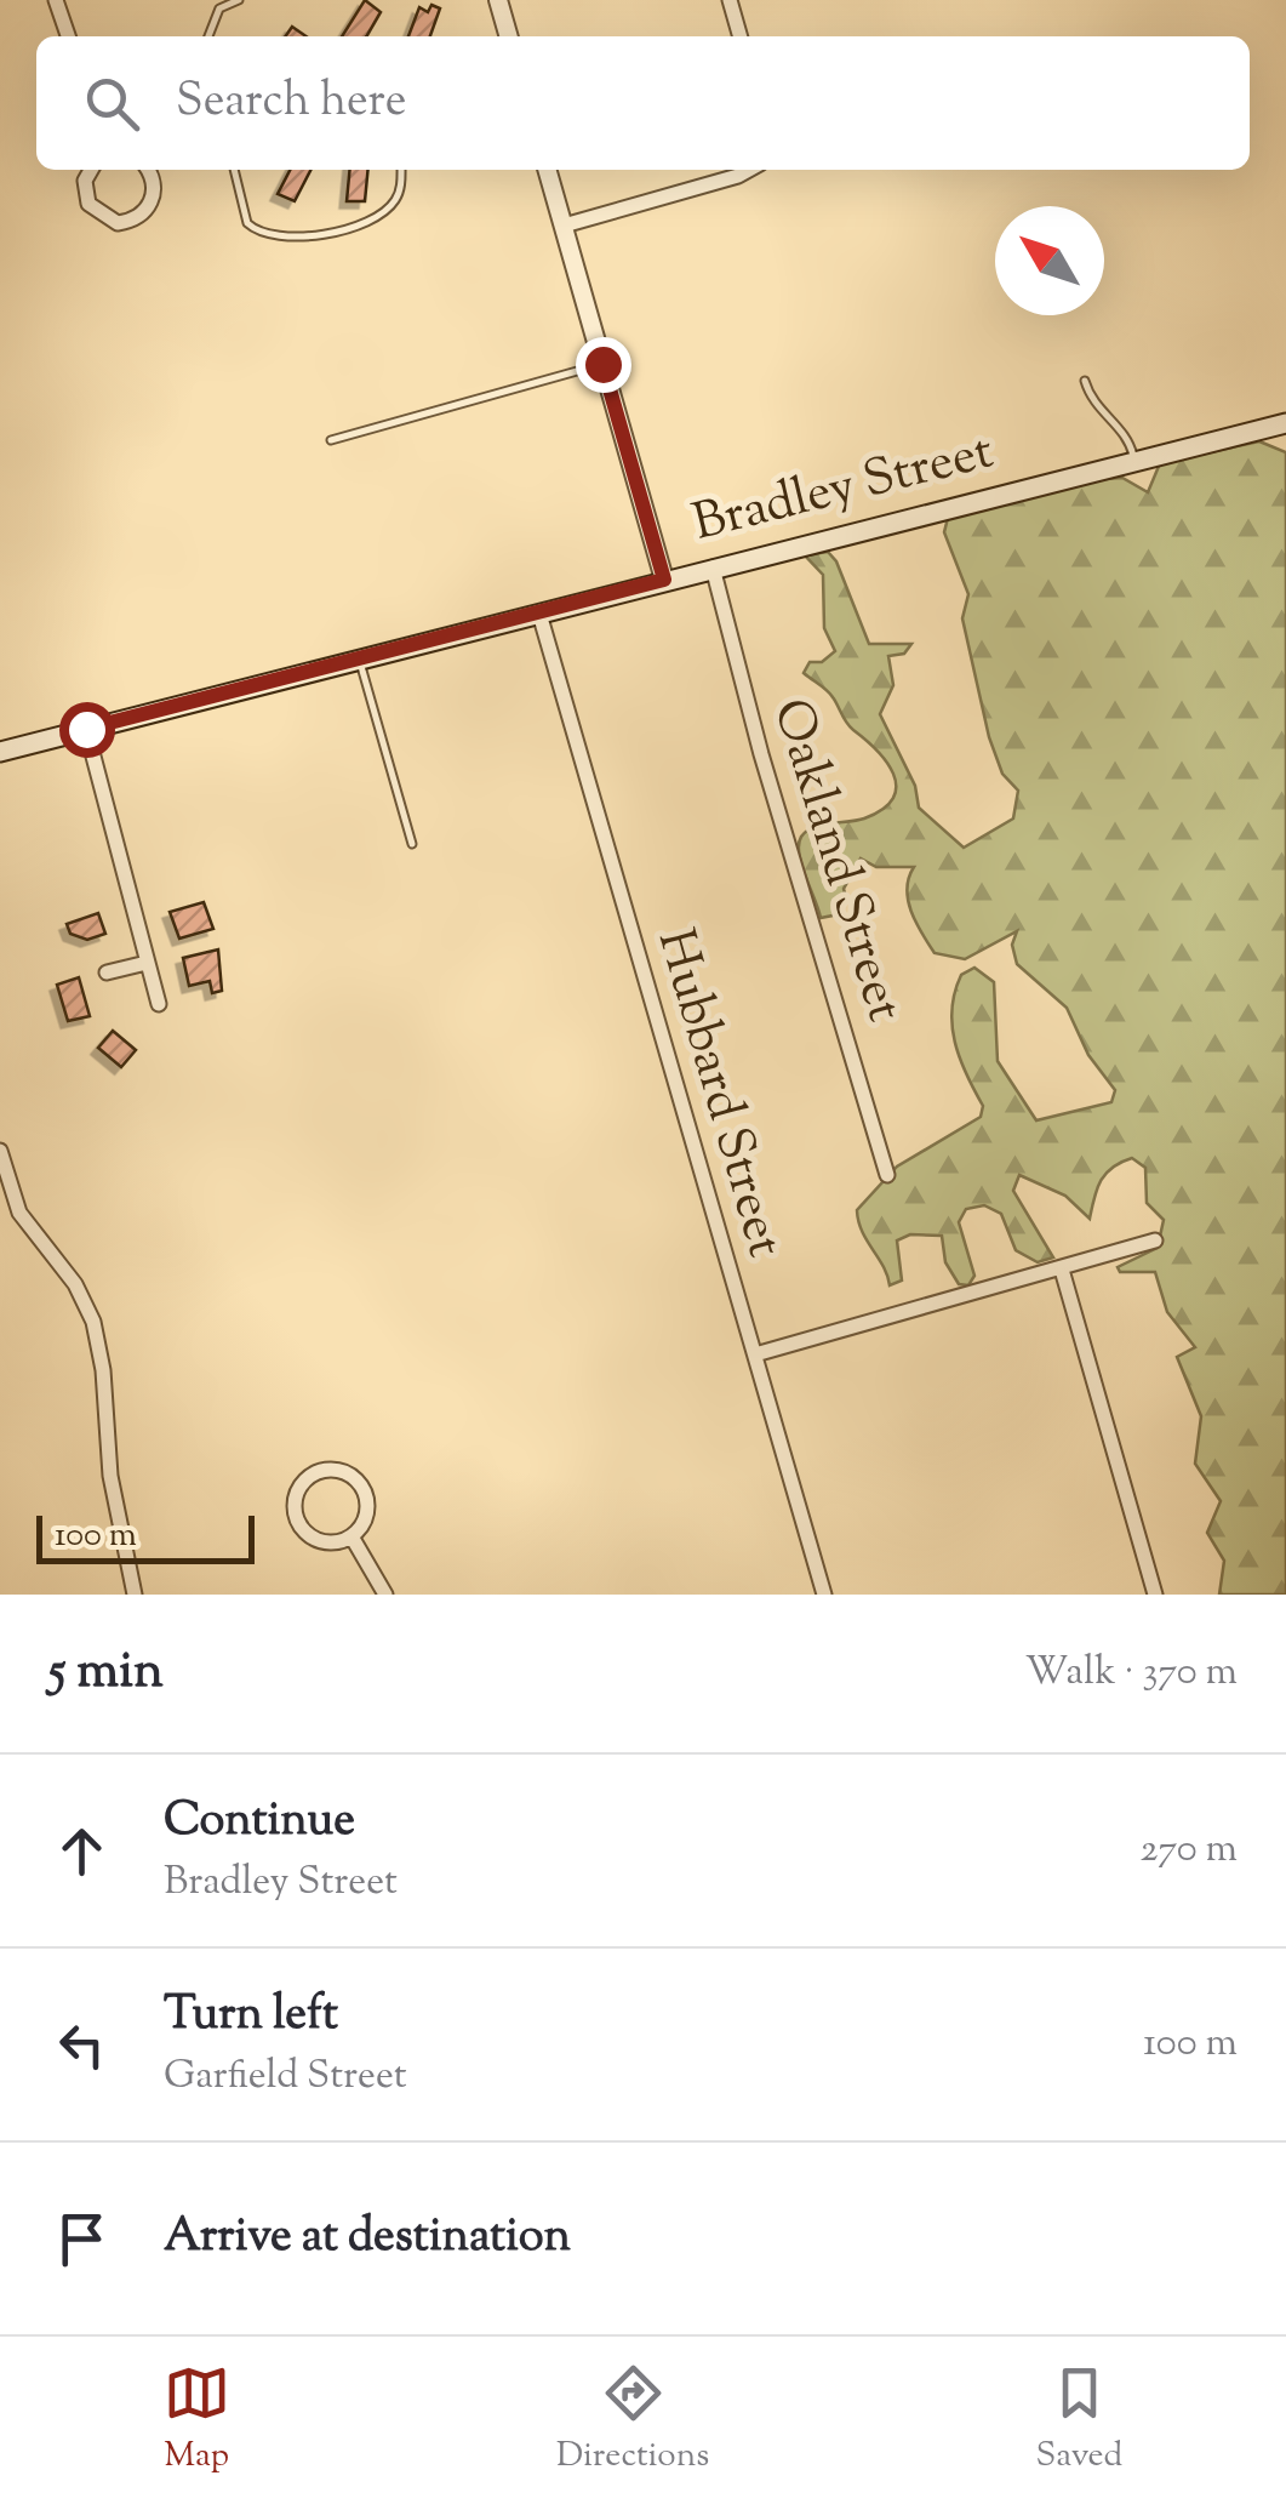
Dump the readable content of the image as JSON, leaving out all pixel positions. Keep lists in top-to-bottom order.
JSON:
{
  "streets": {
    "main road": ["Bradley Street"],
    "street": ["Oakland Street", "Hubbard Street"]
  },
  "crossings": [
    ["Bradley Street", "Oakland Street"],
    ["Bradley Street", "Hubbard Street"]
  ],
  "scale_bar": "100 m",
  "north": "top left",
  "page": {
    "search": "Search here",
    "scale": "100 m",
    "heading": ["5 min", "Walk · 370 m"],
    "list": [
      ["Continue", "Bradley Street", "270 m"],
      ["Turn left", "Garfield Street", "100 m"],
      "Arrive at destination"
    ],
    "nav": ["Map", "Directions", "Saved"]
  }
}
